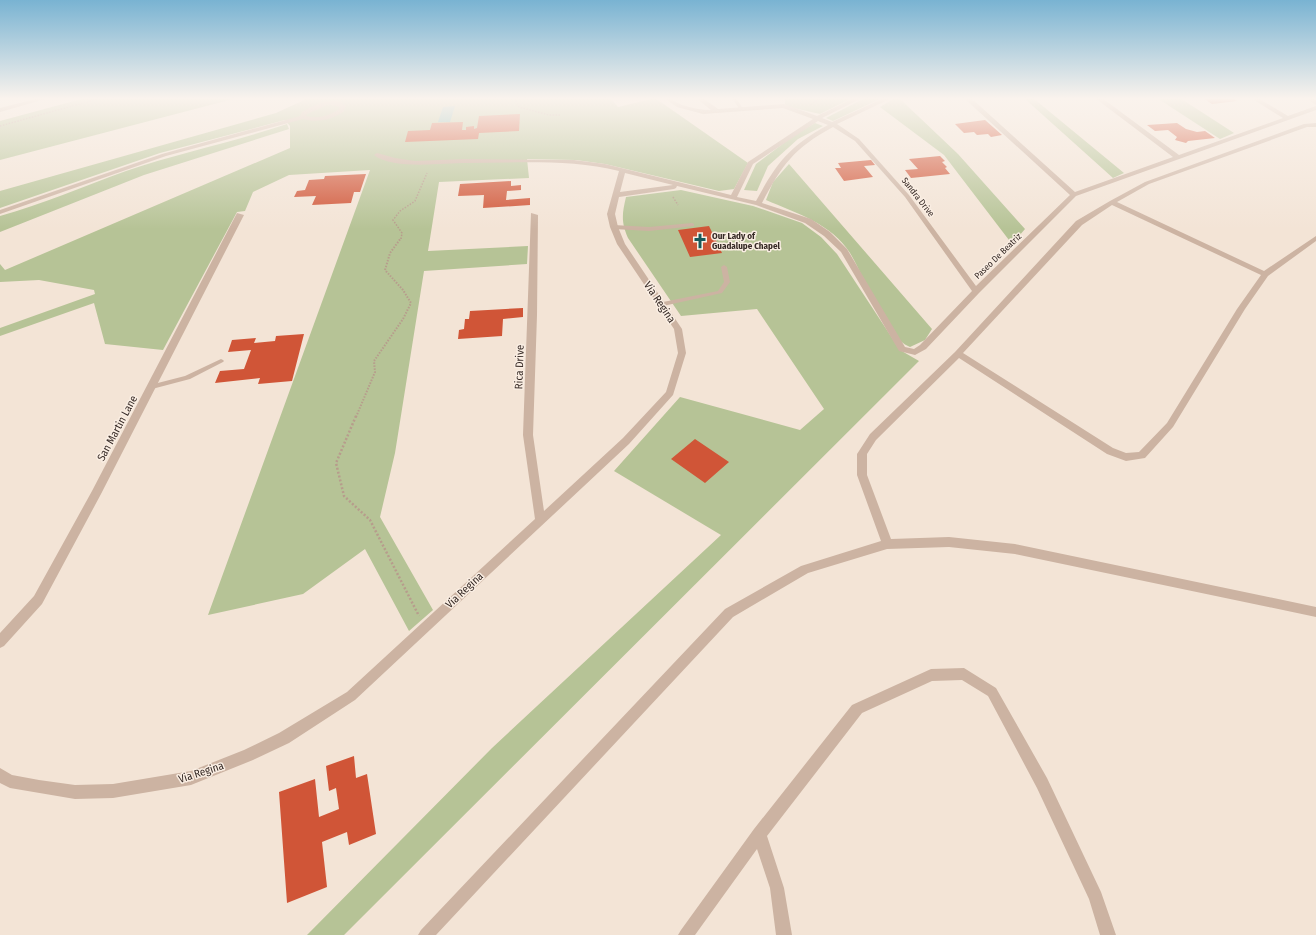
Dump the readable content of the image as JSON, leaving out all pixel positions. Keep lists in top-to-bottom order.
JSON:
{
  "streets": {
    "street": [
      "Sandra Drive",
      "Paseo De Beatriz",
      "Via Regina",
      "Rica Drive",
      "San Martin Lane"
    ]
  },
  "crossings": [
    ["Sandra Drive", "Paseo De Beatriz"],
    ["Via Regina", "Rica Drive"]
  ],
  "places": {
    "church": ["Our Lady of Guadalupe Chapel"]
  }
}
